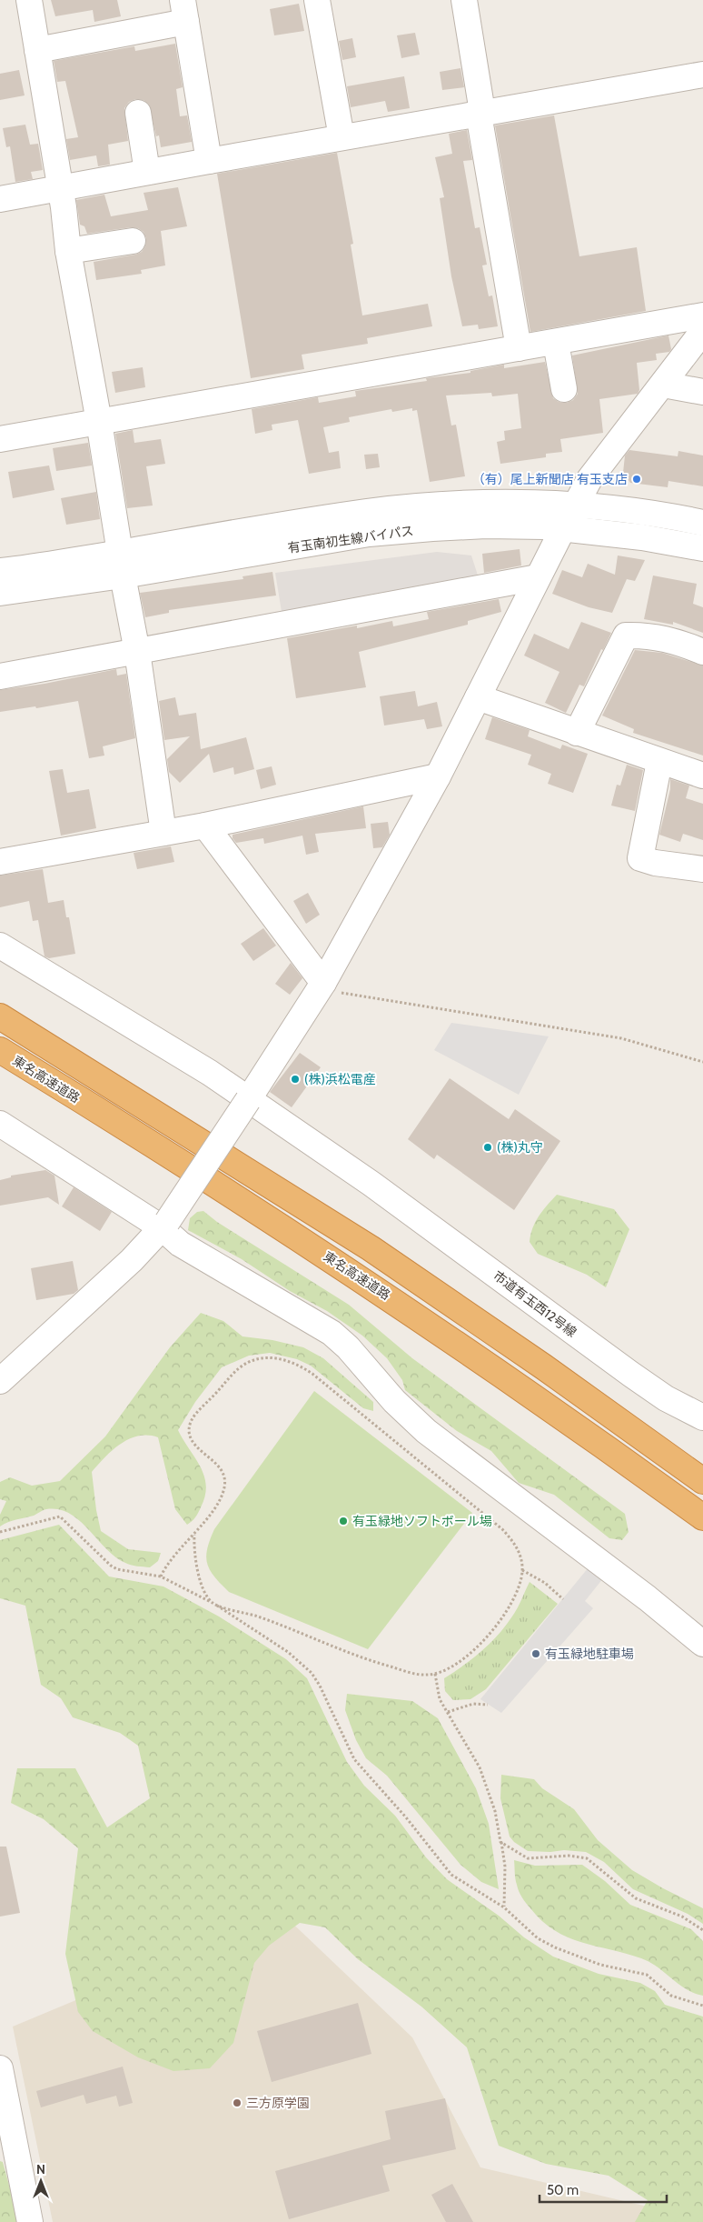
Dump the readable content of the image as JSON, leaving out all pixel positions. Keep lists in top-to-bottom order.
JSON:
{
  "streets": {
    "highway": ["東名高速道路"],
    "street": ["有玉南初生線バイパス", "市道有玉西12号線"]
  },
  "places": [
    "（有）尾上新聞店 有玉支店",
    "(株)浜松電産",
    "(株)丸守",
    "有玉緑地ソフトボール場",
    "有玉緑地駐車場",
    "三方原学園"
  ],
  "scale_bar": "50 m",
  "north": "top"
}
